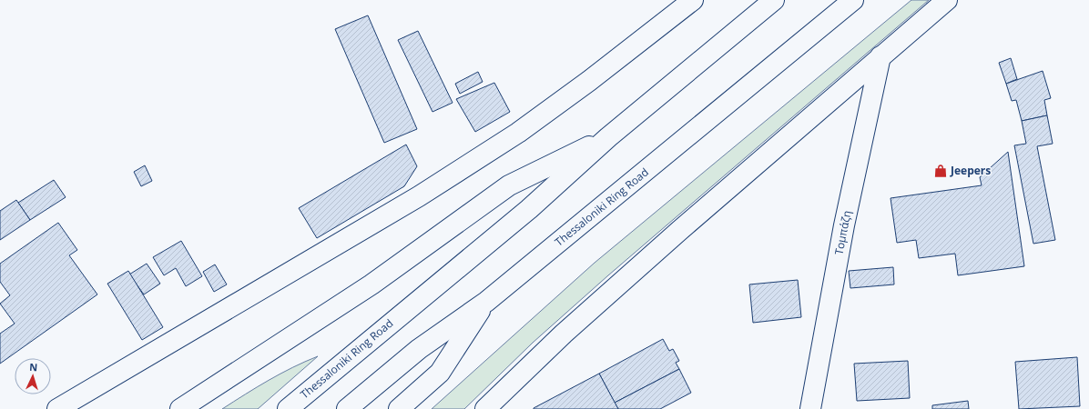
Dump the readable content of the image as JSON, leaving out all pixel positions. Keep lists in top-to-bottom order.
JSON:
{
  "streets": {
    "main road": ["Thessaloniki Ring Road", "Τομπάζη"]
  },
  "places": {
    "shop": ["Jeepers"]
  },
  "north": "top"
}
